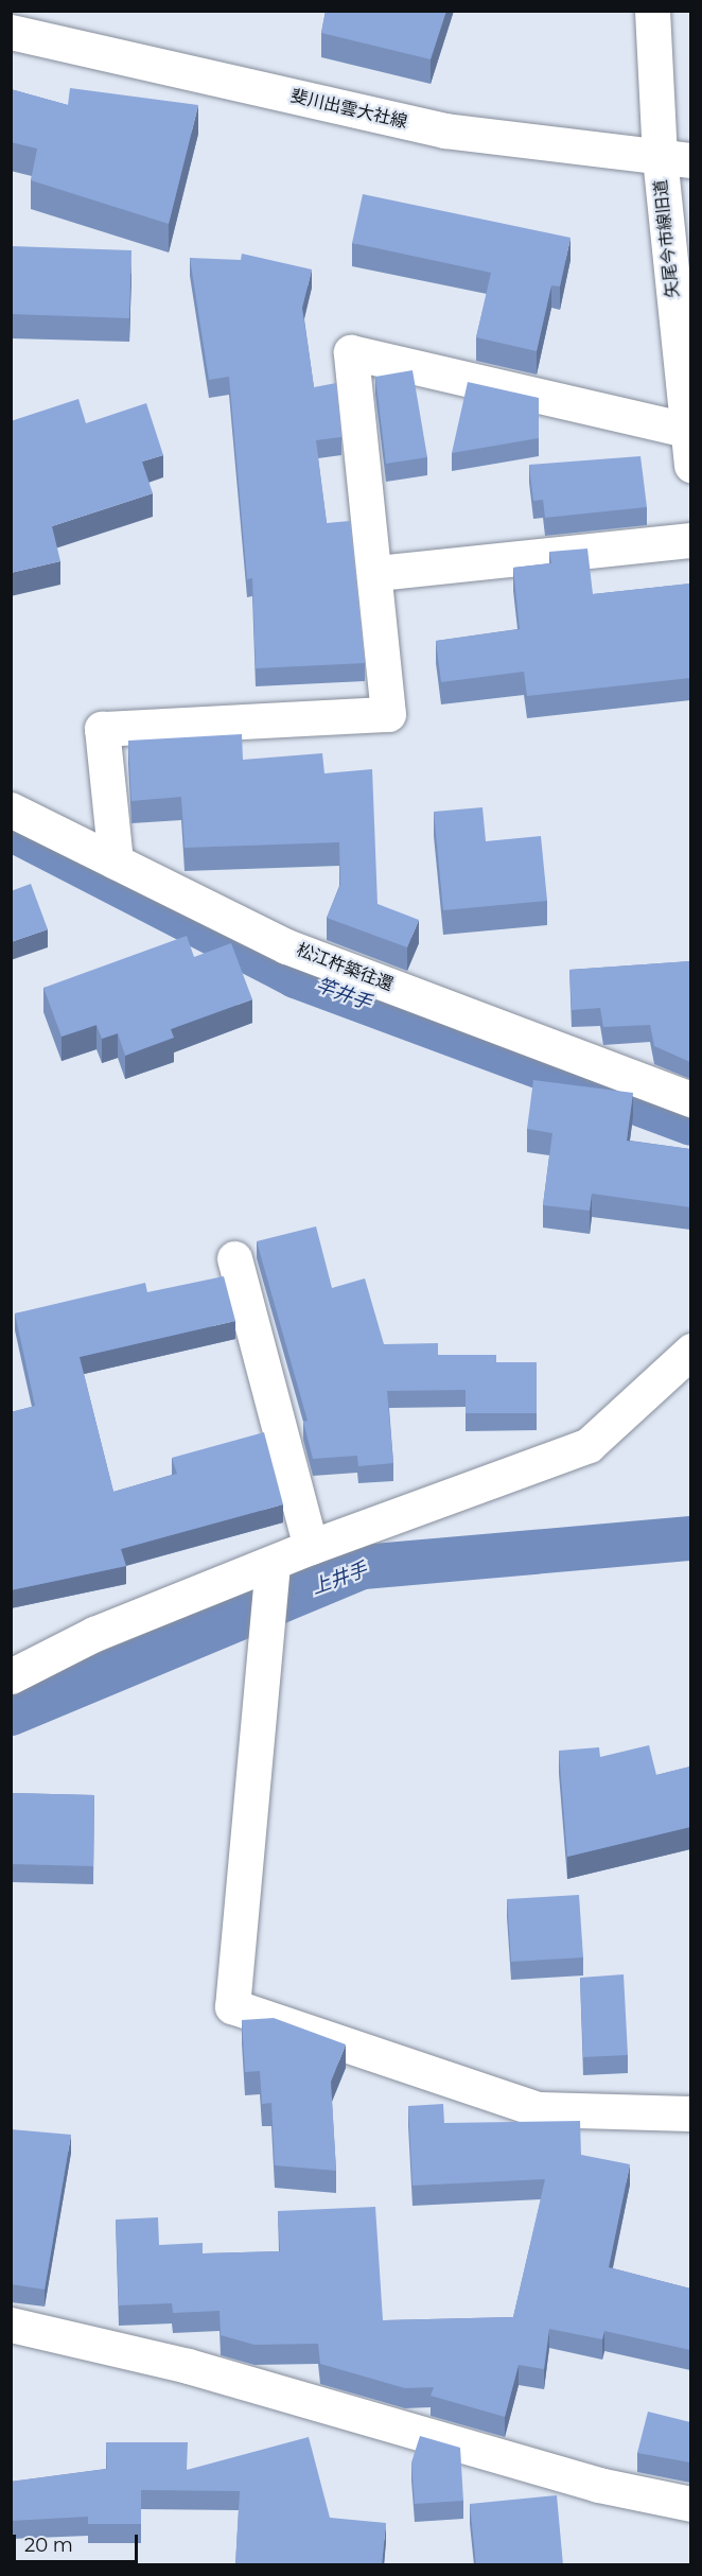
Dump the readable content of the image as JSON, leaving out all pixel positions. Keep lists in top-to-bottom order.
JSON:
{
  "streets": {
    "street": ["斐川出雲大社線", "矢尾今市線旧道", "松江杵築往還"]
  },
  "crossings": [
    ["斐川出雲大社線", "矢尾今市線旧道"]
  ],
  "water": ["竿井手", "上井手"],
  "scale_bar": "20 m"
}
